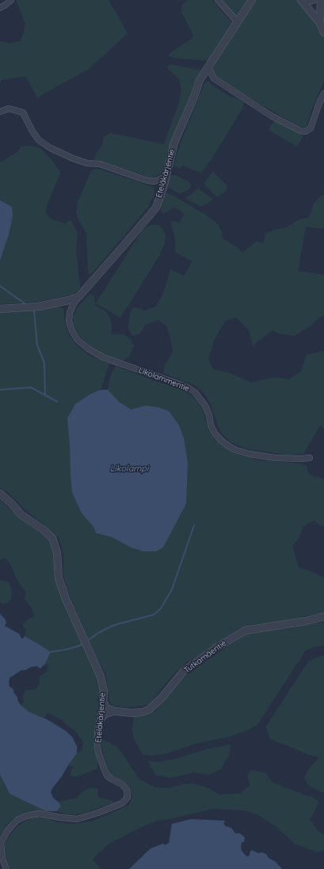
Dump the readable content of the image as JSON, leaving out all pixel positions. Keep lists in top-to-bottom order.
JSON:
{
  "streets": {
    "street": ["Eteläkärjentie", "Likolammentie", "Tutkamäentie"]
  },
  "crossings": [
    ["Eteläkärjentie", "Likolammentie"]
  ],
  "water": ["Likolampi"]
}
